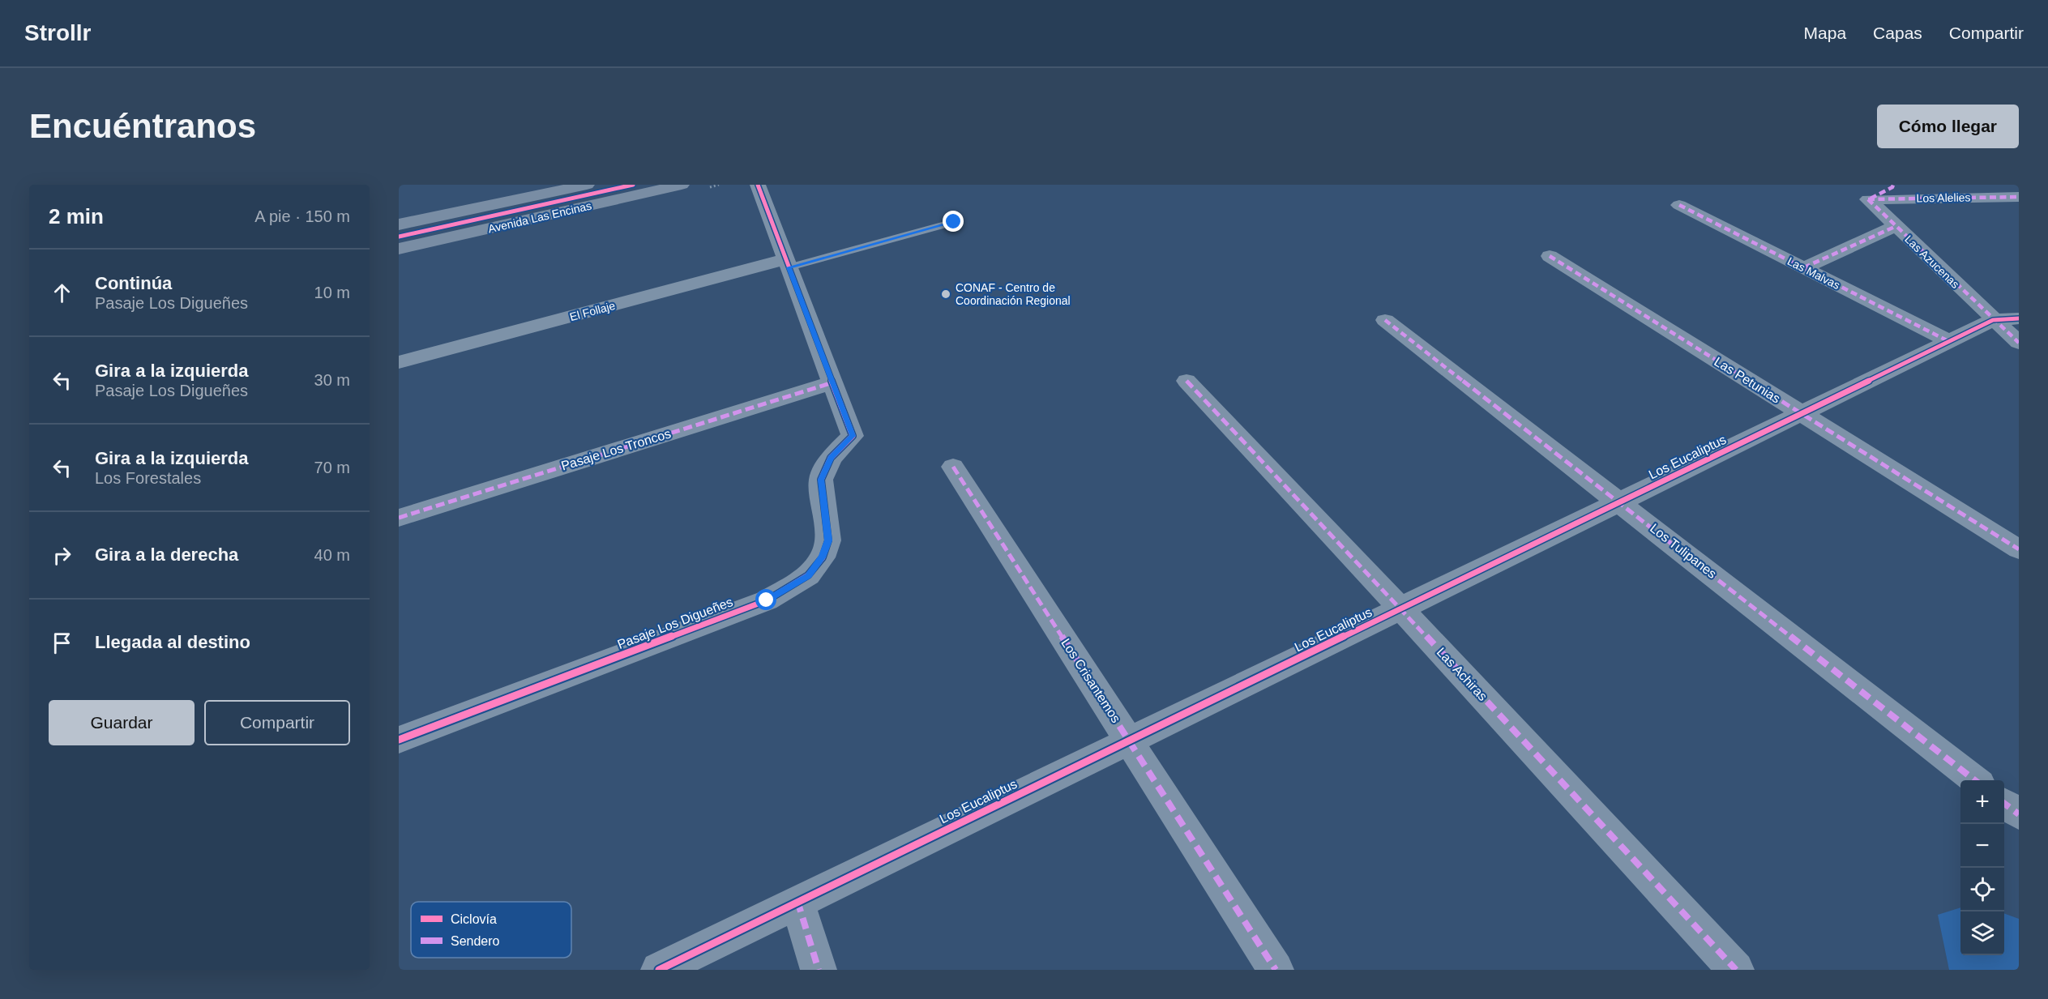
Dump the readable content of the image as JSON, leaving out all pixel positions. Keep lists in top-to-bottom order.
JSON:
{
  "streets": {
    "main road": ["Avenida Las Encinas"],
    "street": [
      "Los Alelies",
      "Las Azucenas",
      "Las Malvas",
      "El Follaje",
      "Las Petunias",
      "Pasaje Los Troncos",
      "Los Eucaliptus",
      "Los Tulipanes",
      "Pasaje Los Digueñes",
      "Las Achiras",
      "Los Crisantemos"
    ]
  },
  "crossings": [
    ["Los Alelies", "Las Azucenas"],
    ["Las Azucenas", "Los Eucaliptus"],
    ["Las Malvas", "Los Eucaliptus"],
    ["Las Petunias", "Los Eucaliptus"],
    ["Pasaje Los Troncos", "Pasaje Los Digueñes"],
    ["Los Eucaliptus", "Los Tulipanes"],
    ["Los Eucaliptus", "Las Achiras"],
    ["Los Eucaliptus", "Los Crisantemos"]
  ],
  "places": ["CONAF - Centro de Coordinación Regional"],
  "legend": ["Ciclovía", "Sendero"],
  "page": {
    "header": "Strollr",
    "nav": ["Mapa", "Capas", "Compartir"],
    "buttons": [
      "Cómo llegar",
      ["Guardar", "Compartir"]
    ],
    "title": "Encuéntranos",
    "heading": ["2 min", "A pie · 150 m"],
    "list": [
      ["Continúa", "Pasaje Los Digueñes", "10 m"],
      ["Gira a la izquierda", "Pasaje Los Digueñes", "30 m"],
      ["Gira a la izquierda", "Los Forestales", "70 m"],
      ["Gira a la derecha", "40 m"],
      "Llegada al destino"
    ],
    "map_buttons": ["+", "−"]
  }
}
